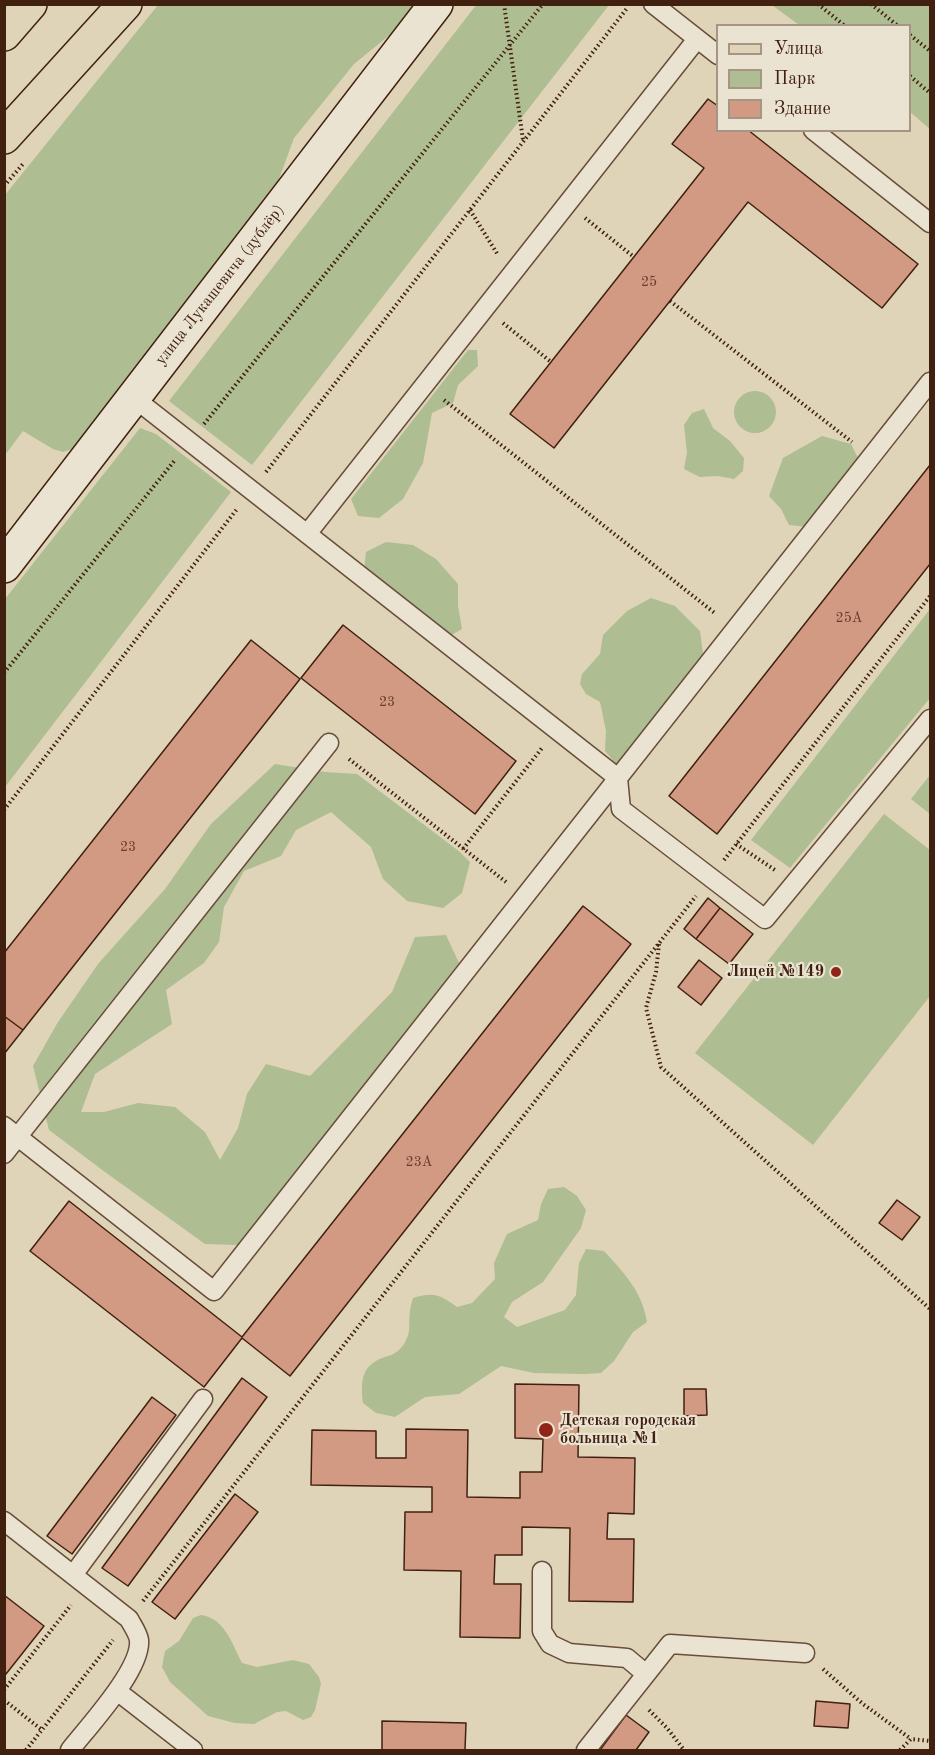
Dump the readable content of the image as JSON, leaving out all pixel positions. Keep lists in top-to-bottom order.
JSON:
{
  "streets": {
    "street": ["улица Лукашевича (дублёр)"]
  },
  "places": ["Лицей №149", "Детская городская больница №1"],
  "house_numbers": [
    "25",
    "25А",
    "23",
    "23",
    "23А"
  ],
  "legend": ["Улица", "Парк", "Здание"]
}
